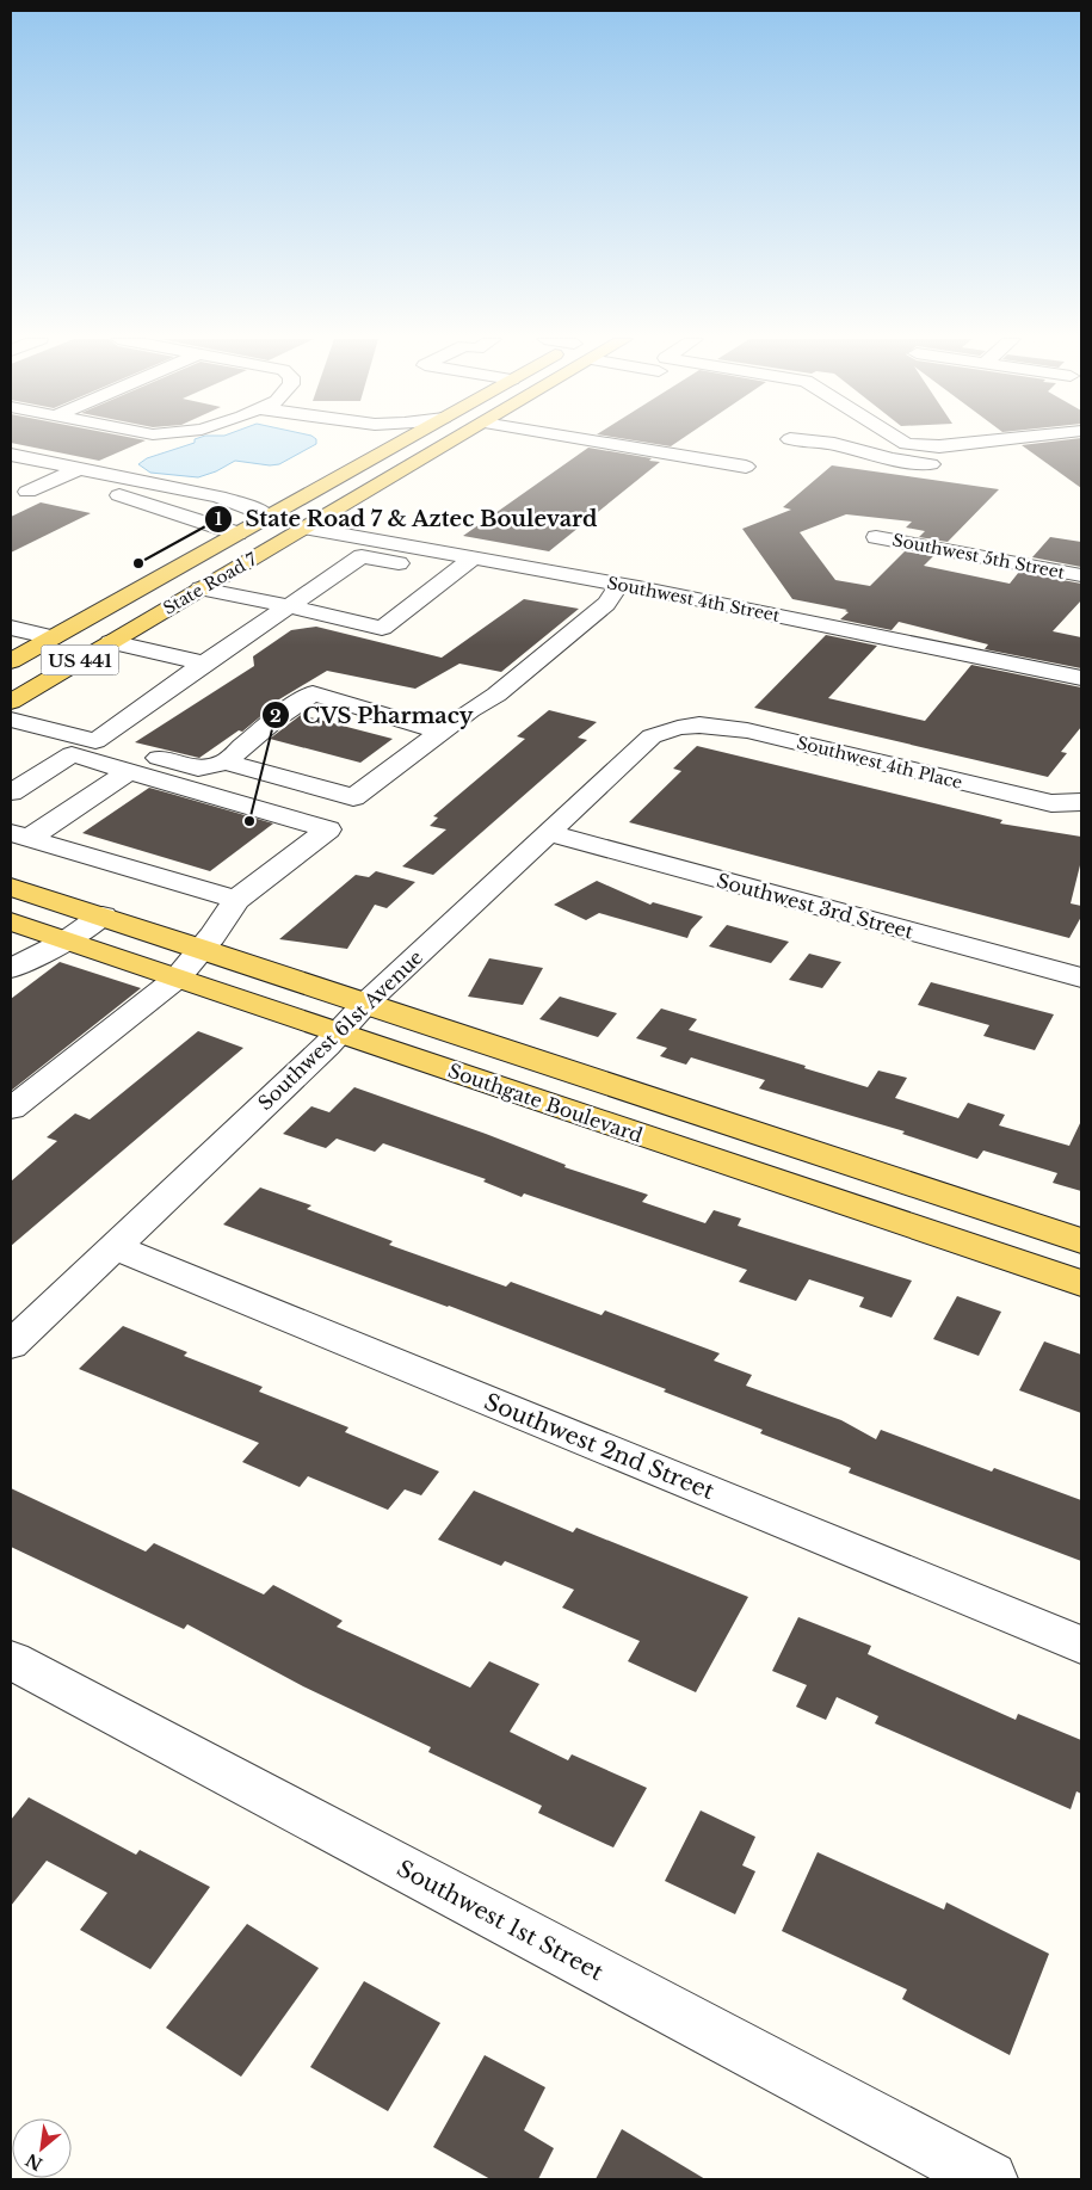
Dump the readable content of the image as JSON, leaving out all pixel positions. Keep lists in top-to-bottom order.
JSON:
{
  "streets": {
    "main road": ["State Road 7", "US 441", "Southgate Boulevard"],
    "street": [
      "Southwest 5th Street",
      "Southwest 4th Street",
      "Southwest 4th Place",
      "Southwest 3rd Street",
      "Southwest 61st Avenue",
      "Southwest 2nd Street",
      "Southwest 1st Street"
    ]
  },
  "crossings": [
    ["State Road 7", "Southwest 4th Street"],
    ["Southwest 4th Place", "Southwest 61st Avenue"],
    ["Southwest 3rd Street", "Southwest 61st Avenue"],
    ["Southwest 61st Avenue", "Southgate Boulevard"],
    ["Southwest 61st Avenue", "Southwest 2nd Street"]
  ],
  "places": ["State Road 7 & Aztec Boulevard", "CVS Pharmacy"],
  "north": "bottom left"
}
